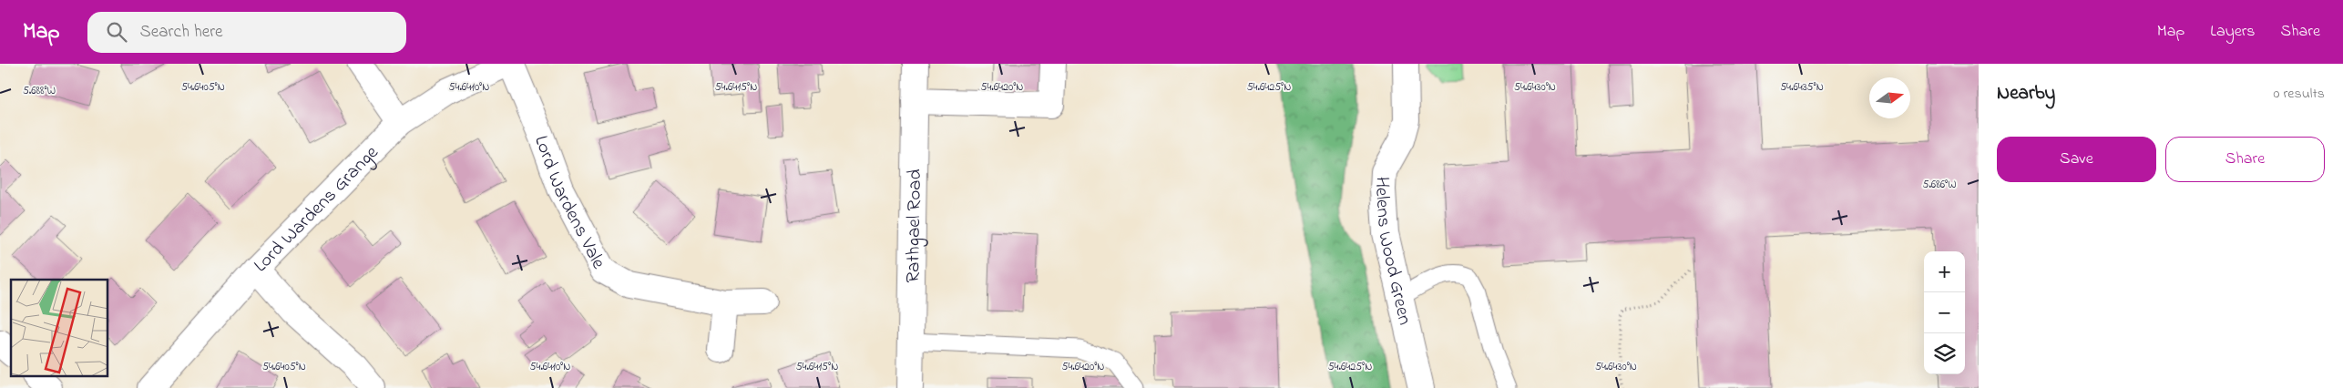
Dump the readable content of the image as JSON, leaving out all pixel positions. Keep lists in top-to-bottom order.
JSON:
{
  "streets": {
    "street": [
      "Lord Wardens Vale",
      "Lord Wardens Grange",
      "Rathgael Road",
      "Helens Wood Green"
    ]
  },
  "north": "right",
  "page": {
    "header": "Map",
    "search": "Search here",
    "nav": ["Map", "Layers", "Share"],
    "heading": ["Nearby", "0 results"],
    "buttons": ["Save", "Share"],
    "map_buttons": ["+", "−"]
  },
  "coordinates": [
    "54.6405°N",
    "54.6410°N",
    "54.6415°N",
    "54.6420°N",
    "54.6425°N",
    "54.6430°N",
    "54.6435°N",
    "5.688°W",
    "5.686°W"
  ]
}
